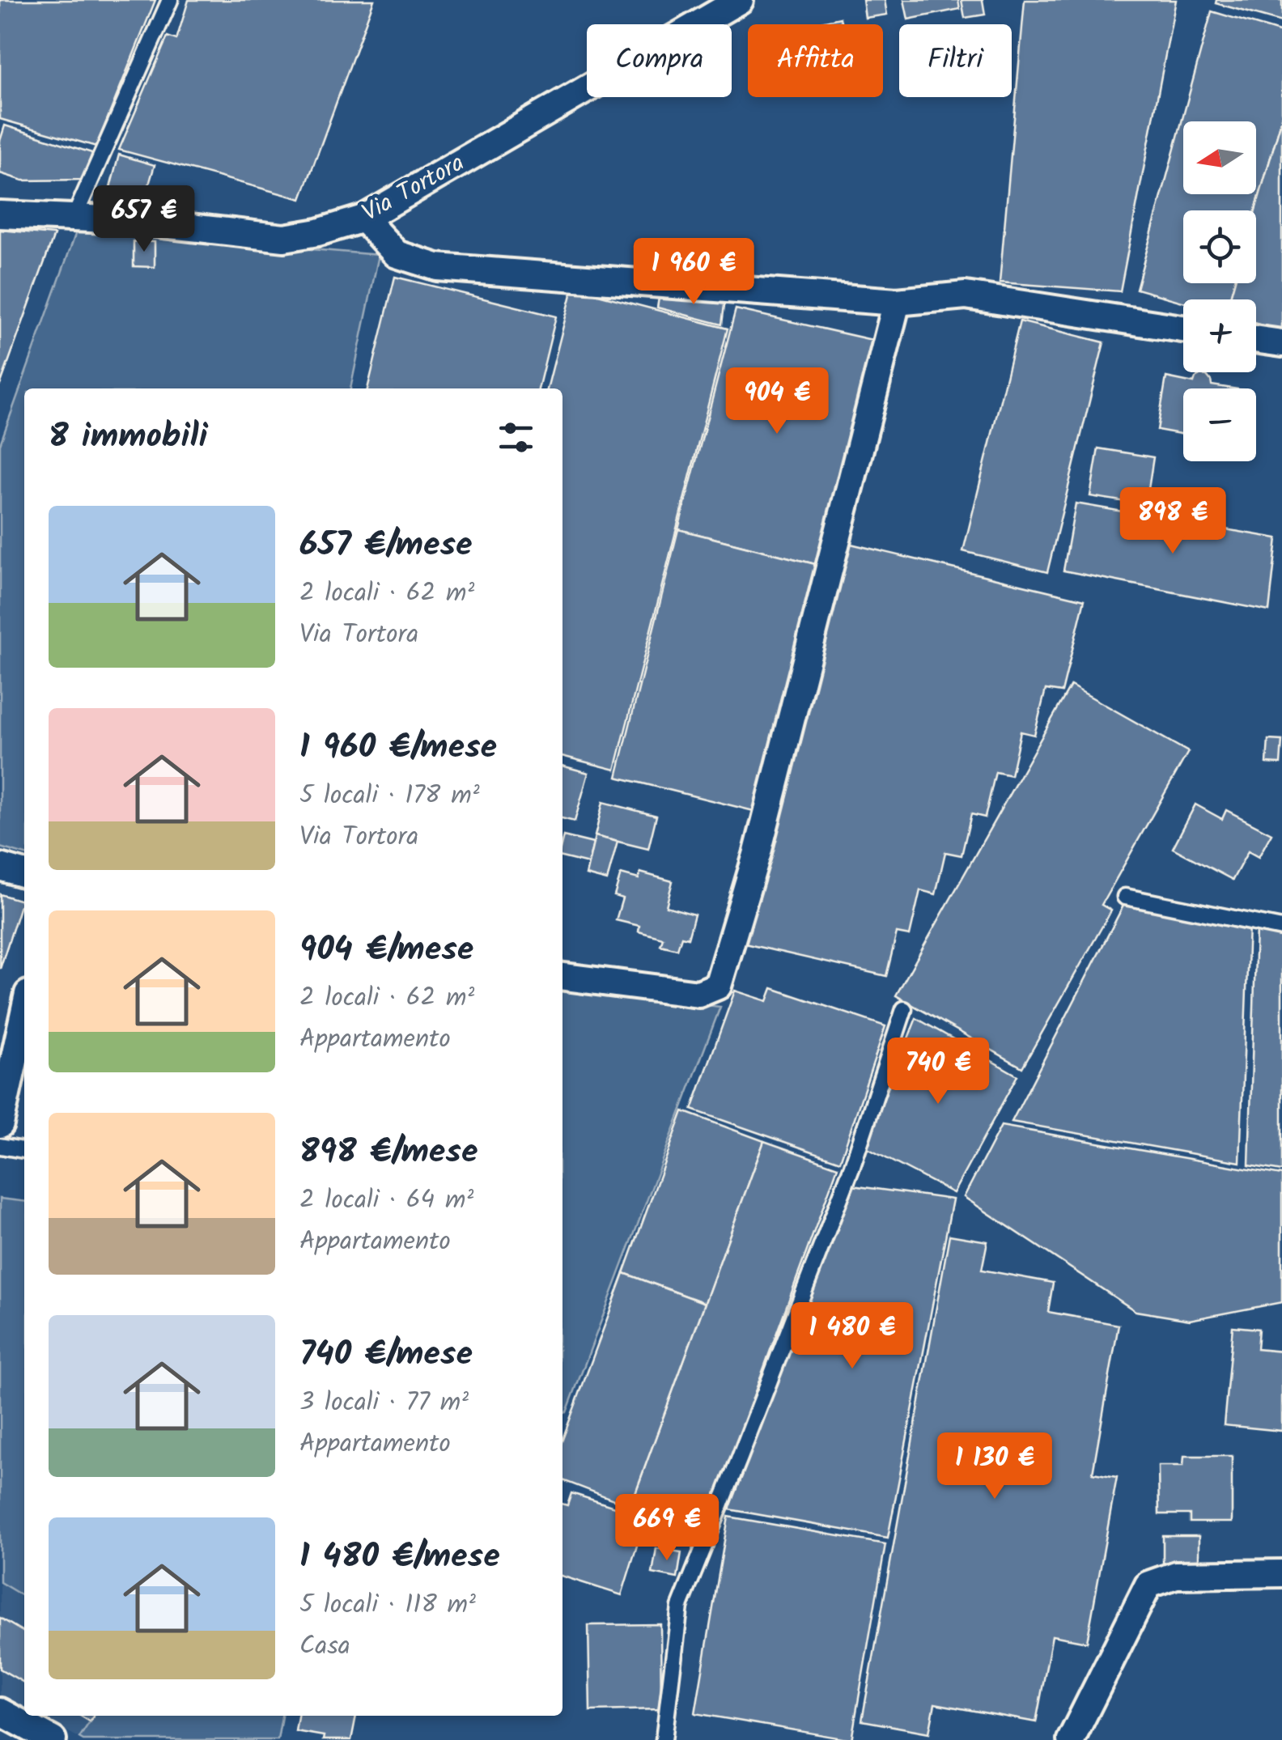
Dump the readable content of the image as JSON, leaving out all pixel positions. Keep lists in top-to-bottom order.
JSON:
{
  "streets": {
    "street": ["Via Tortora"]
  },
  "north": "left",
  "page": {
    "chip": ["Compra", "Affitta", "Filtri"],
    "map_buttons": ["+", "−"],
    "price": [
      "657 €",
      "1 960 €",
      "904 €",
      "898 €",
      "740 €",
      "1 480 €",
      "1 130 €",
      "669 €"
    ],
    "heading": "8 immobili",
    "list": [
      {
        "name": "657 €/mese",
        "note": "2 locali · 62 m² · Via Tortora"
      },
      {
        "name": "1 960 €/mese",
        "note": "5 locali · 178 m² · Via Tortora"
      },
      {
        "name": "904 €/mese",
        "note": "2 locali · 62 m² · Appartamento"
      },
      {
        "name": "898 €/mese",
        "note": "2 locali · 64 m² · Appartamento"
      },
      {
        "name": "740 €/mese",
        "note": "3 locali · 77 m² · Appartamento"
      },
      {
        "name": "1 480 €/mese",
        "note": "5 locali · 118 m² · Casa"
      }
    ]
  }
}
